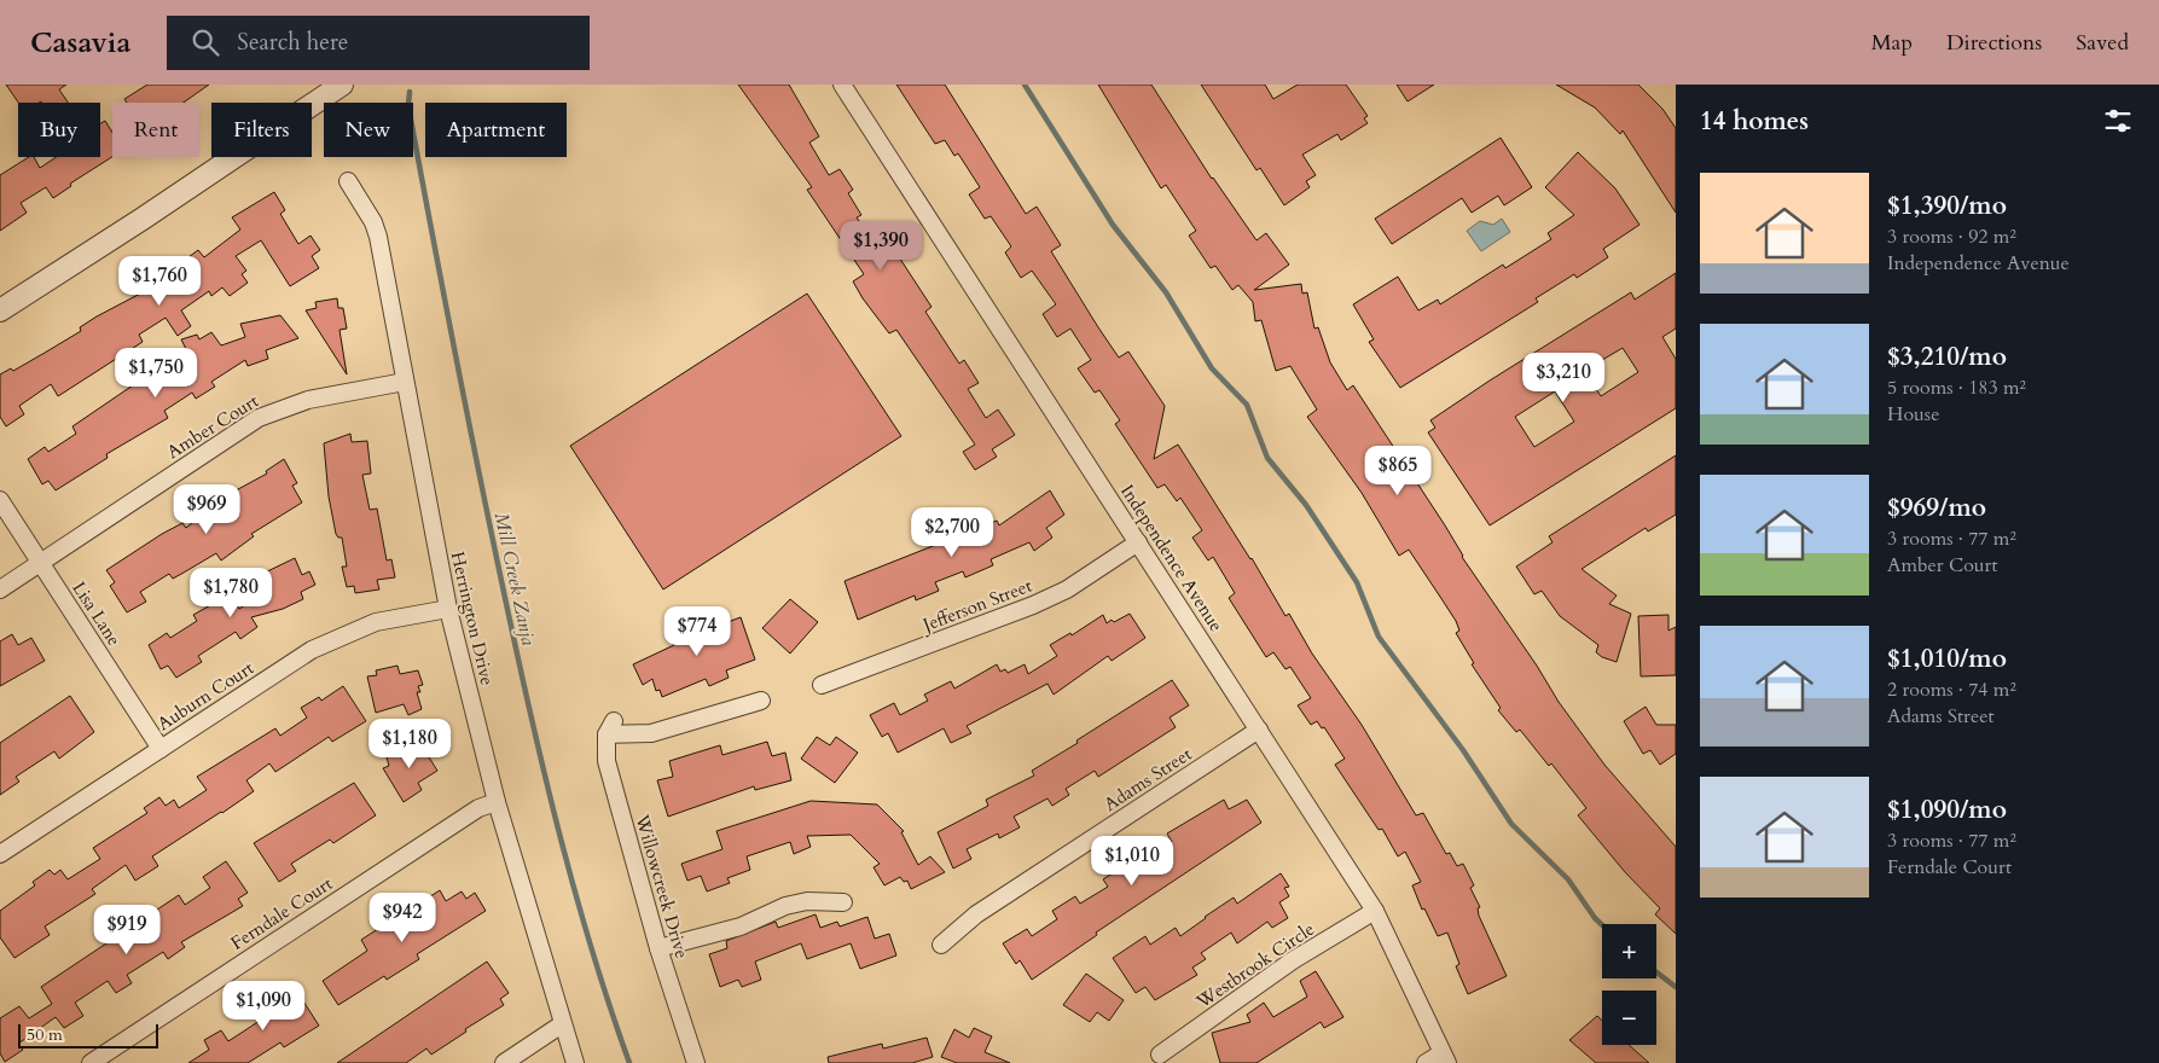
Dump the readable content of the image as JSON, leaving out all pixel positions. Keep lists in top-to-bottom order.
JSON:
{
  "streets": {
    "street": [
      "Amber Court",
      "Independence Avenue",
      "Jefferson Street",
      "Lisa Lane",
      "Herrington Drive",
      "Auburn Court",
      "Adams Street",
      "Willowcreek Drive",
      "Ferndale Court",
      "Westbrook Circle"
    ]
  },
  "crossings": [
    ["Amber Court", "Lisa Lane"],
    ["Amber Court", "Herrington Drive"],
    ["Independence Avenue", "Jefferson Street"],
    ["Independence Avenue", "Adams Street"],
    ["Independence Avenue", "Westbrook Circle"],
    ["Lisa Lane", "Auburn Court"],
    ["Herrington Drive", "Auburn Court"],
    ["Herrington Drive", "Ferndale Court"]
  ],
  "water": ["Mill Creek Zanja"],
  "scale_bar": "50 m",
  "page": {
    "header": "Casavia",
    "search": "Search here",
    "nav": ["Map", "Directions", "Saved"],
    "heading": "14 homes",
    "chip": [
      "Buy",
      "Rent",
      "Filters",
      "New",
      "Apartment"
    ],
    "list": [
      {
        "name": "$1,390/mo",
        "note": "3 rooms · 92 m² · Independence Avenue"
      },
      {
        "name": "$3,210/mo",
        "note": "5 rooms · 183 m² · House"
      },
      {
        "name": "$969/mo",
        "note": "3 rooms · 77 m² · Amber Court"
      },
      {
        "name": "$1,010/mo",
        "note": "2 rooms · 74 m² · Adams Street"
      },
      {
        "name": "$1,090/mo",
        "note": "3 rooms · 77 m² · Ferndale Court"
      }
    ],
    "price": [
      "$1,390",
      "$1,760",
      "$1,750",
      "$3,210",
      "$865",
      "$969",
      "$2,700",
      "$1,780",
      "$774",
      "$1,180",
      "$1,010",
      "$942",
      "$919",
      "$1,090"
    ],
    "map_buttons": ["+", "−"],
    "scale": "50 m"
  }
}
